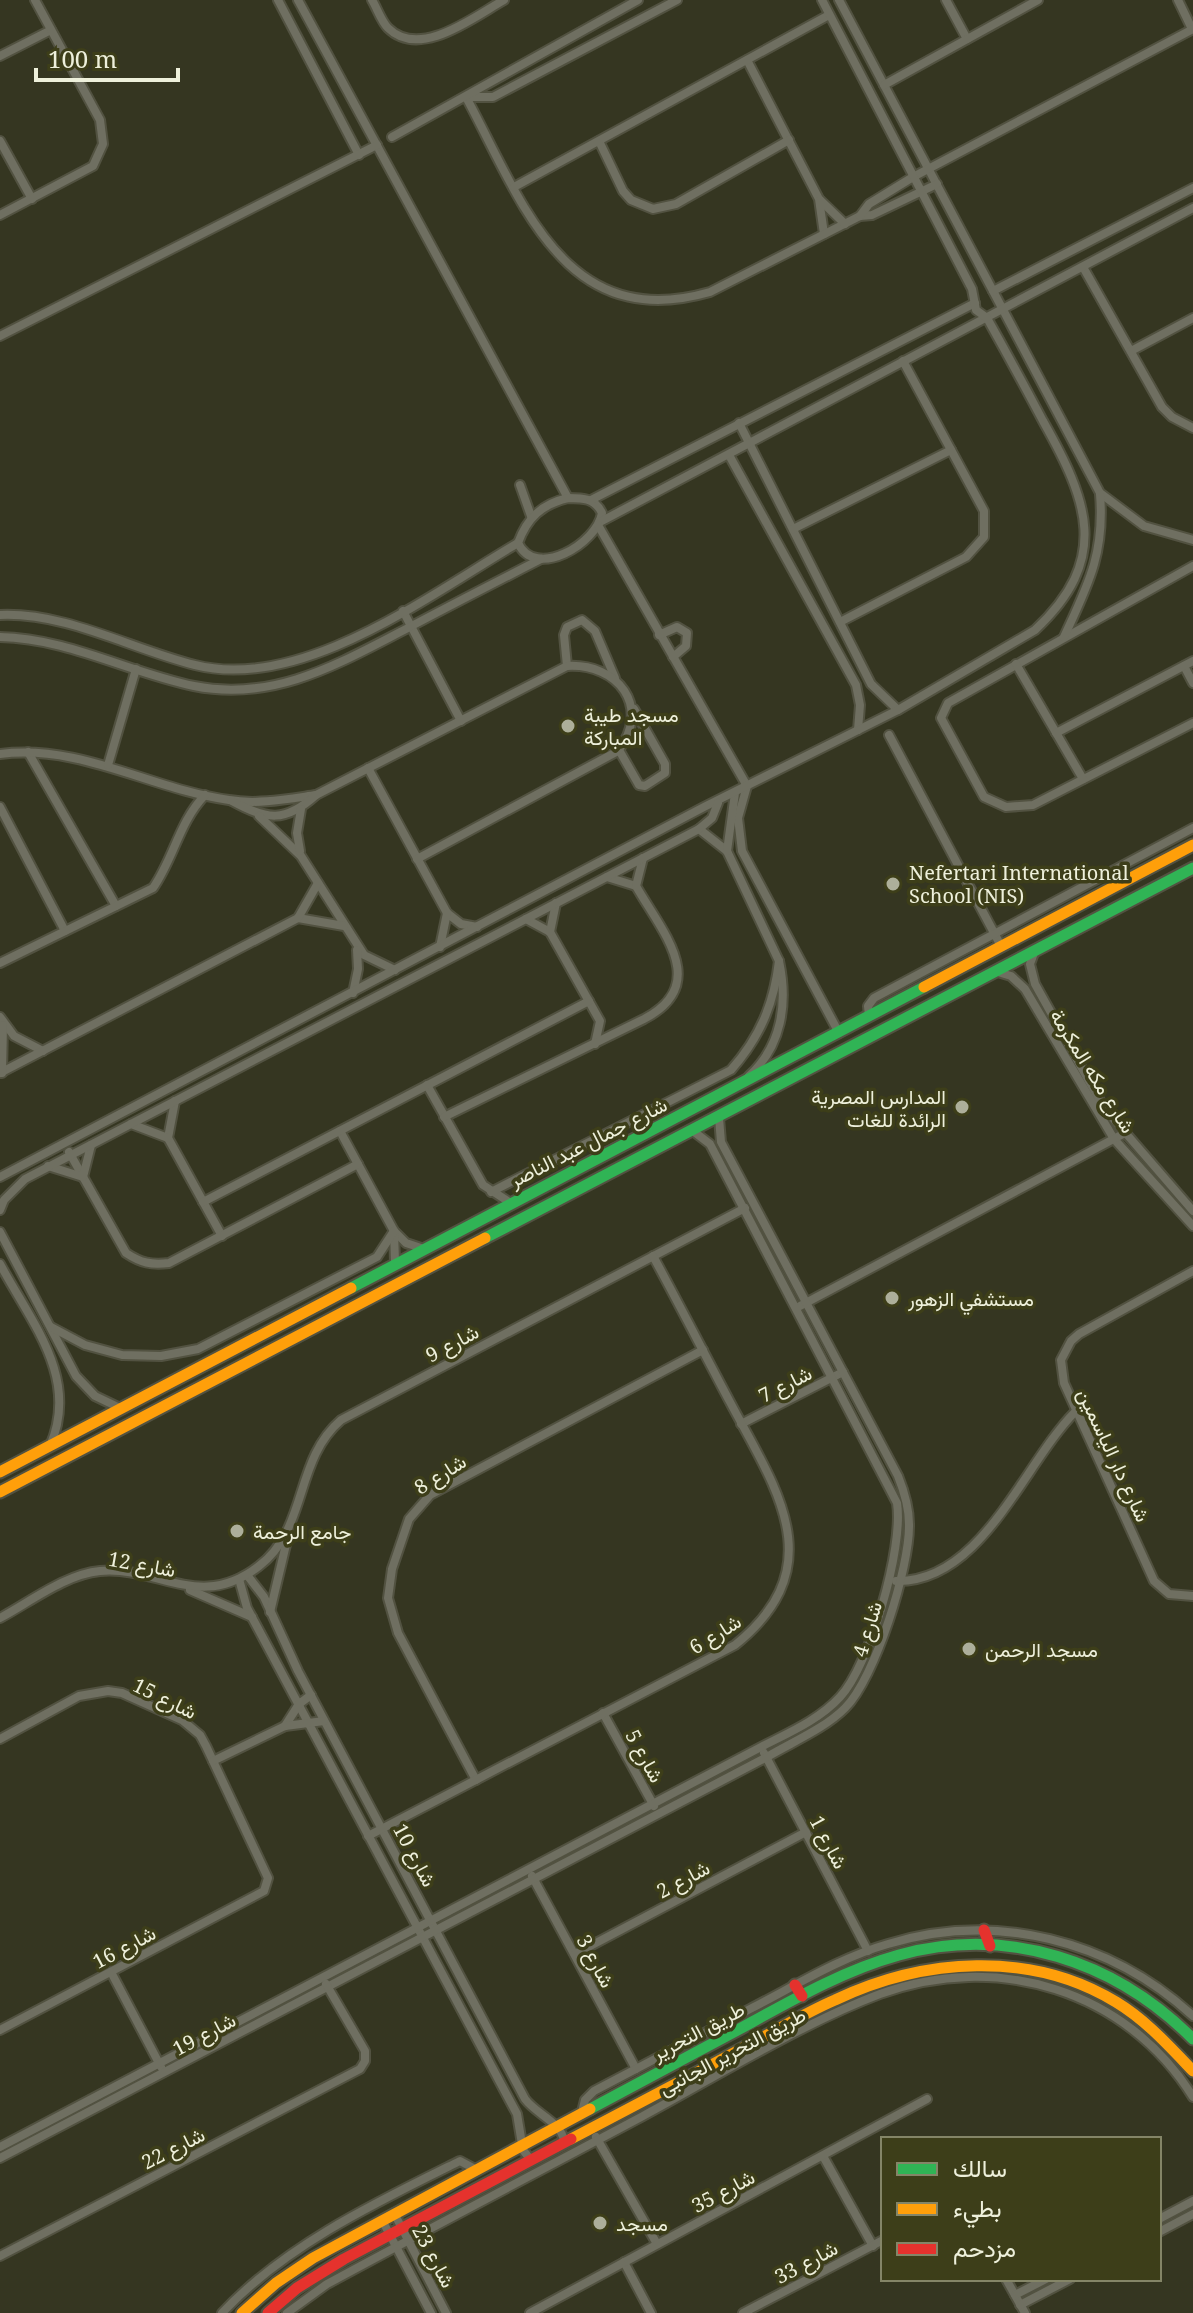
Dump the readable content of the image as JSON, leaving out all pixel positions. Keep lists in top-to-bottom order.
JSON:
{
  "streets": {
    "main road": ["شارع جمال عبد الناصر", "طريق التحرير"],
    "street": [
      "شارع مكه المكرمة",
      "شارع 9",
      "شارع 7",
      "شارع دار الياسمين",
      "شارع 8",
      "شارع 12",
      "شارع 4",
      "شارع 6",
      "شارع 15",
      "شارع 5",
      "شارع 1",
      "شارع 10",
      "شارع 2",
      "شارع 16",
      "شارع 3",
      "شارع 19",
      "طريق التحرير الجانبى",
      "شارع 22",
      "شارع 35",
      "شارع 23",
      "شارع 33"
    ]
  },
  "crossings": [
    ["شارع مكه المكرمة", "شارع جمال عبد الناصر"],
    ["شارع جمال عبد الناصر", "شارع 4"],
    ["شارع 9", "شارع 12"],
    ["شارع 9", "شارع 4"],
    ["شارع 9", "شارع 6"],
    ["شارع 9", "شارع 10"],
    ["شارع 7", "شارع 4"],
    ["شارع 7", "شارع 6"],
    ["شارع 8", "شارع 6"],
    ["شارع 12", "شارع 10"],
    ["شارع 4", "شارع 5"],
    ["شارع 4", "شارع 1"],
    ["شارع 4", "شارع 10"],
    ["شارع 4", "شارع 3"],
    ["شارع 4", "شارع 19"],
    ["شارع 6", "شارع 5"],
    ["شارع 6", "شارع 10"],
    ["شارع 15", "شارع 16"],
    ["شارع 1", "شارع 2"],
    ["شارع 1", "طريق التحرير الجانبى"],
    ["شارع 10", "طريق التحرير"],
    ["شارع 10", "شارع 19"],
    ["شارع 2", "شارع 3"],
    ["شارع 3", "طريق التحرير الجانبى"],
    ["طريق التحرير", "طريق التحرير الجانبى"],
    ["طريق التحرير", "شارع 23"],
    ["شارع 19", "شارع 22"],
    ["طريق التحرير الجانبى", "شارع 23"]
  ],
  "places": [
    "مسجد طيبة المباركة",
    "Nefertari International School (NIS)",
    "المدارس المصرية الرائدة للغات",
    "مستشفي الزهور",
    "جامع الرحمة",
    "مسجد الرحمن",
    "مسجد"
  ],
  "legend": ["سالك", "بطيء", "مزدحم"],
  "scale_bar": "100 m"
}
